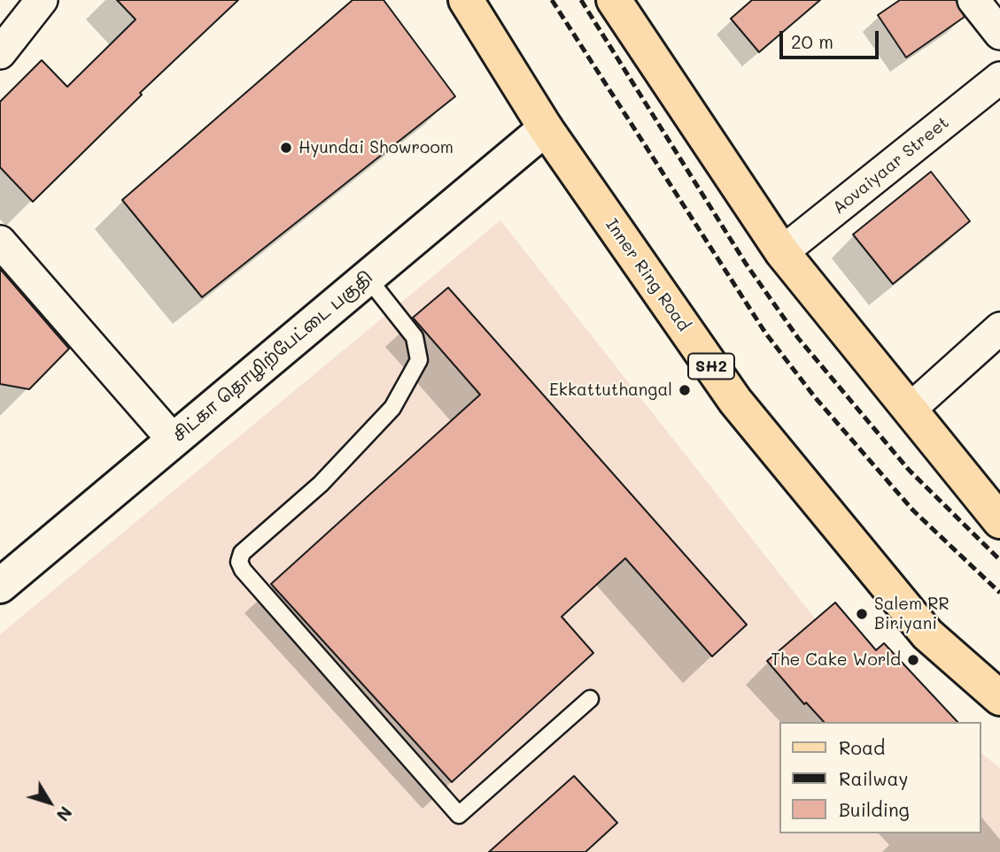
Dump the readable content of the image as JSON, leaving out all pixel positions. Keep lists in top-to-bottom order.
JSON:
{
  "streets": {
    "main road": ["Inner Ring Road", "SH2"],
    "street": ["Aovaiyaar Street", "சிட்கா தொழிற்பேட்டை பகுதி"]
  },
  "crossings": [
    ["Inner Ring Road", "சிட்கா தொழிற்பேட்டை பகுதி"]
  ],
  "places": [
    "Hyundai Showroom",
    "Ekkattuthangal",
    "Salem RR Biriyani",
    "The Cake World"
  ],
  "legend": ["Road", "Railway", "Building"],
  "scale_bar": "20 m",
  "north": "bottom right"
}
